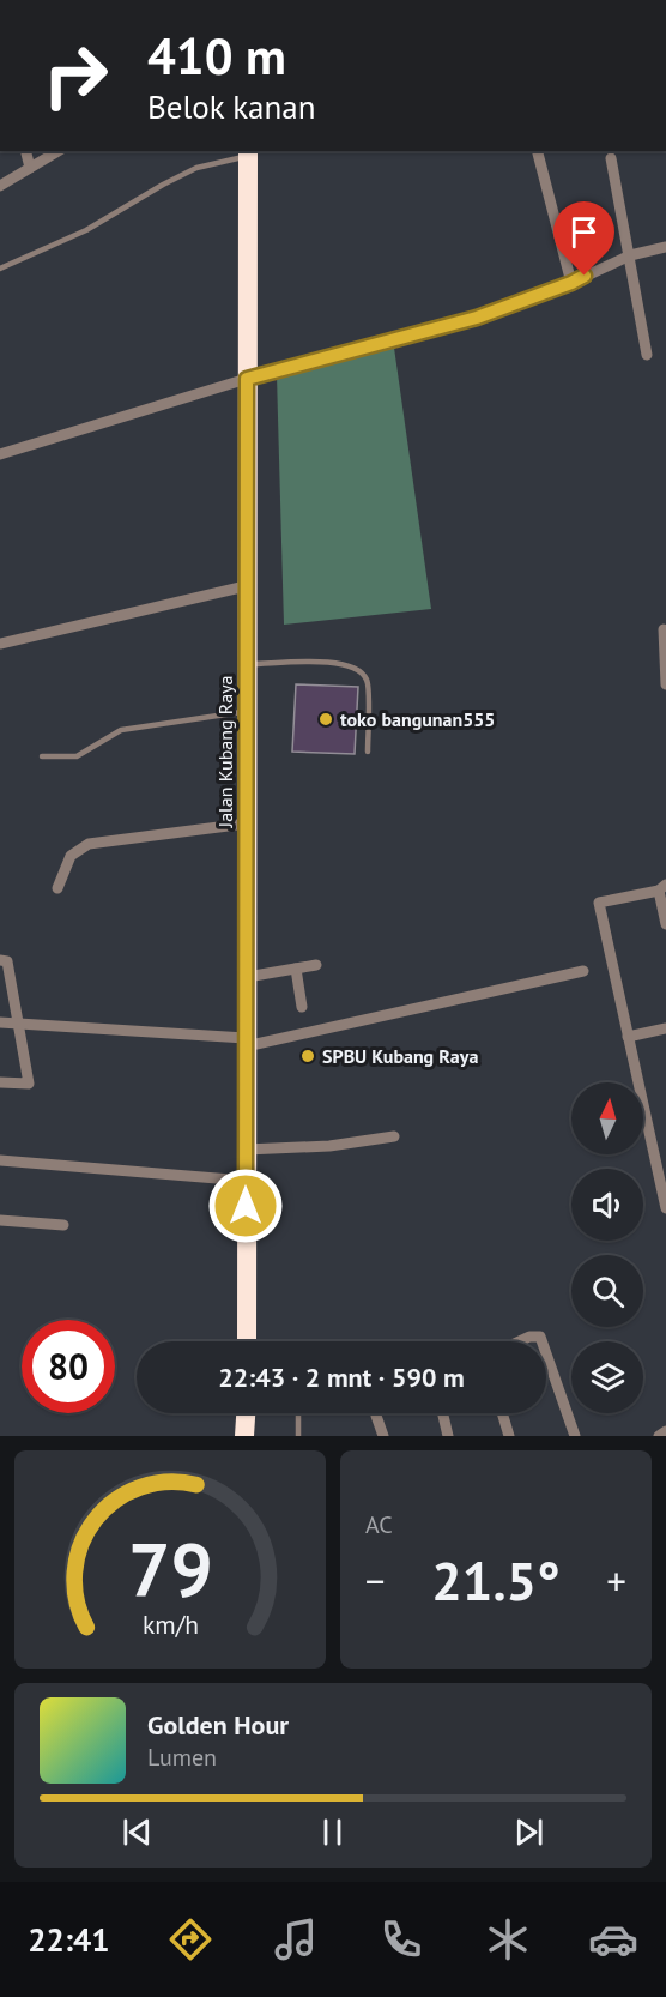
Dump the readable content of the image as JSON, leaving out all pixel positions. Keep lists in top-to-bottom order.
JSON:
{
  "streets": {
    "highway": ["Jalan Kubang Raya"]
  },
  "places": ["toko bangunan555", "SPBU Kubang Raya"],
  "north": "top",
  "page": {
    "turn": ["410 m", "Belok kanan"],
    "limit": "80",
    "trip": "22:43 · 2 mnt · 590 m",
    "tile": "AC",
    "heat": ["−", "21.5°", "+"],
    "song": ["Golden Hour", "Lumen"],
    "tabs": "22:41",
    "gauge": ["79", "km/h"]
  }
}
